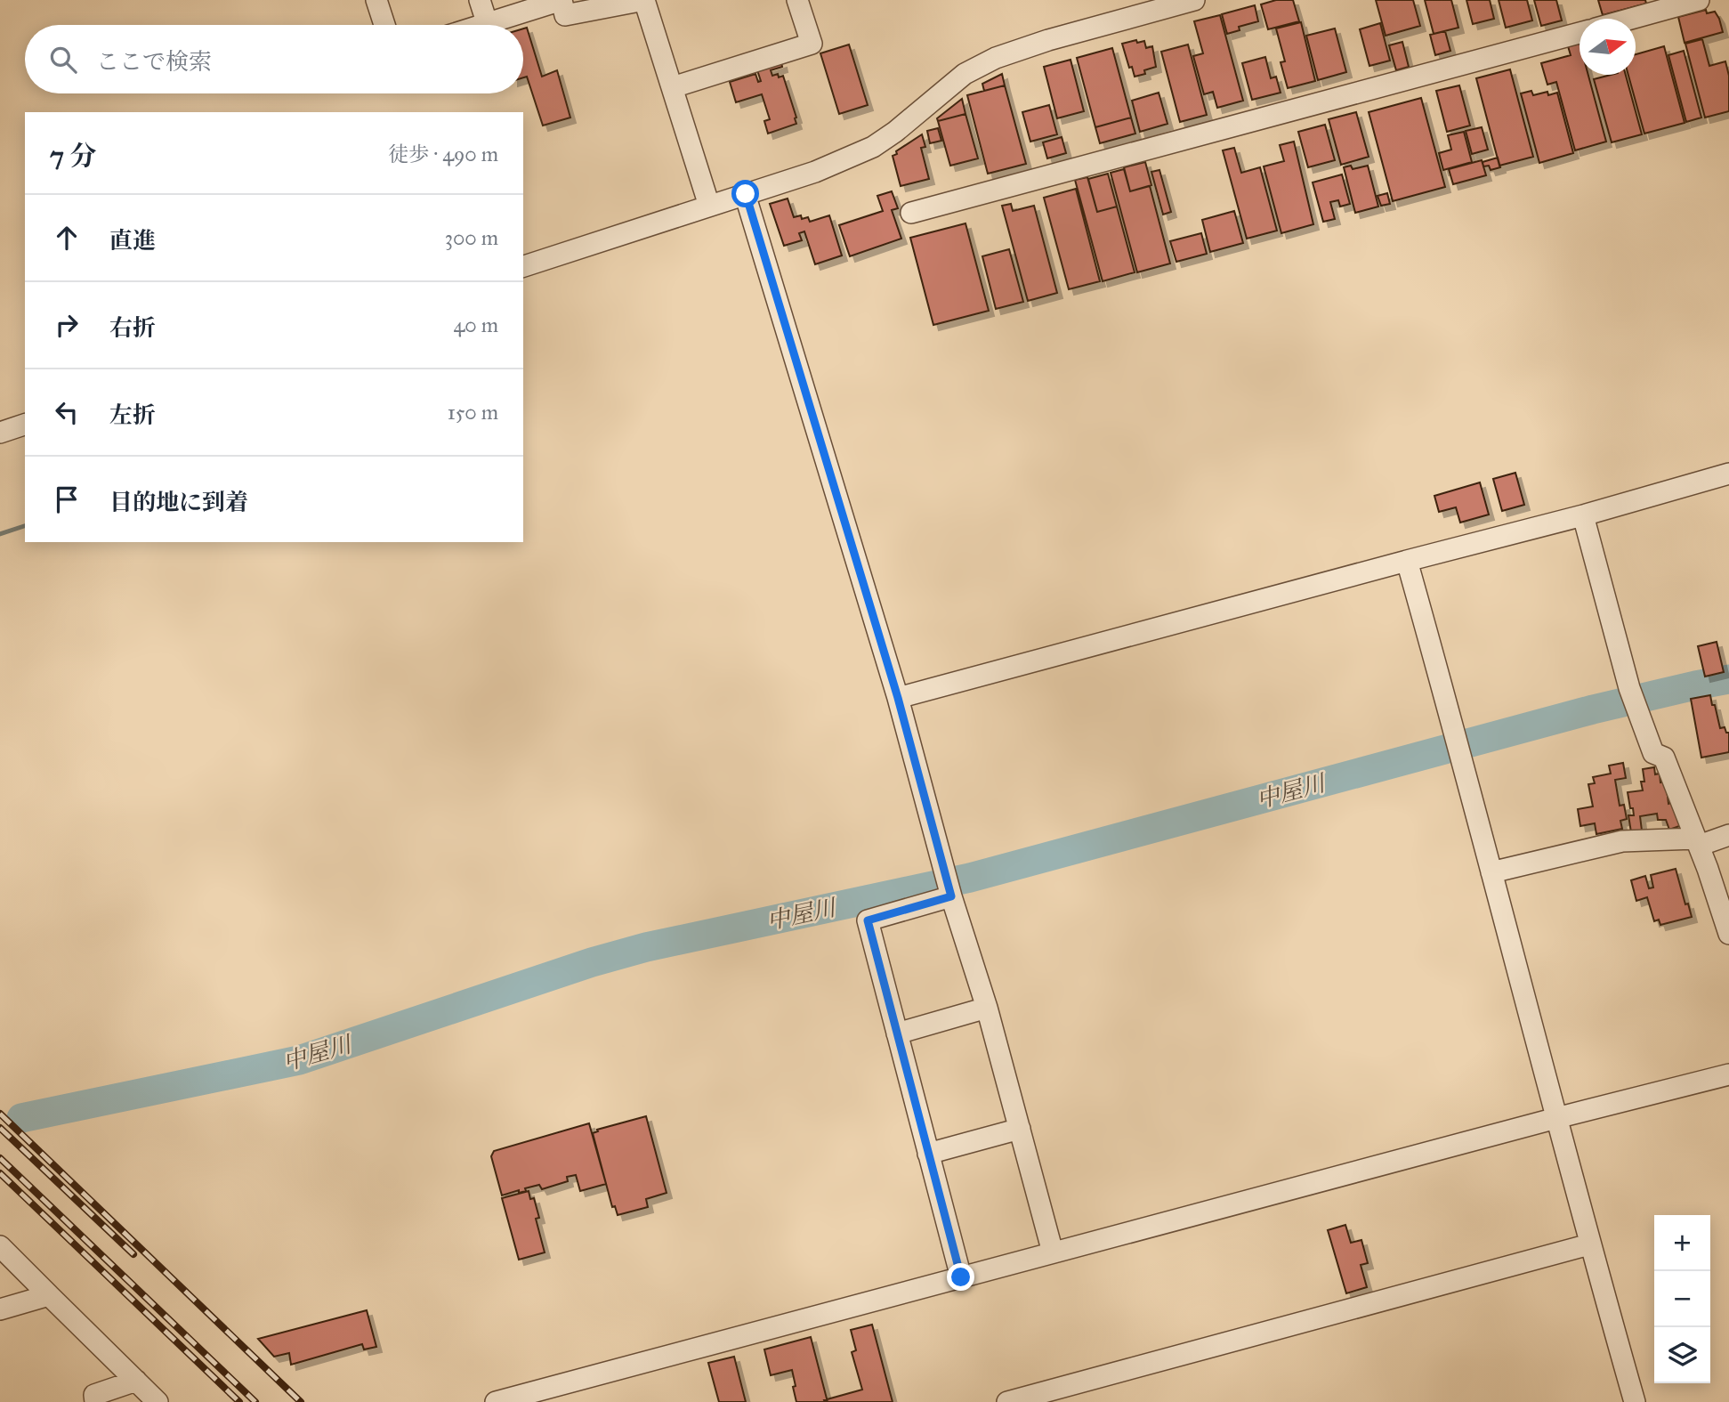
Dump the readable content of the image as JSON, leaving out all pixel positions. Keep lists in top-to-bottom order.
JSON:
{
  "water": ["中屋川"],
  "north": "right",
  "page": {
    "search": "ここで検索",
    "heading": ["7 分", "徒歩 · 490 m"],
    "list": [
      ["直進", "300 m"],
      ["右折", "40 m"],
      ["左折", "150 m"],
      "目的地に到着"
    ],
    "map_buttons": ["+", "−"]
  }
}
